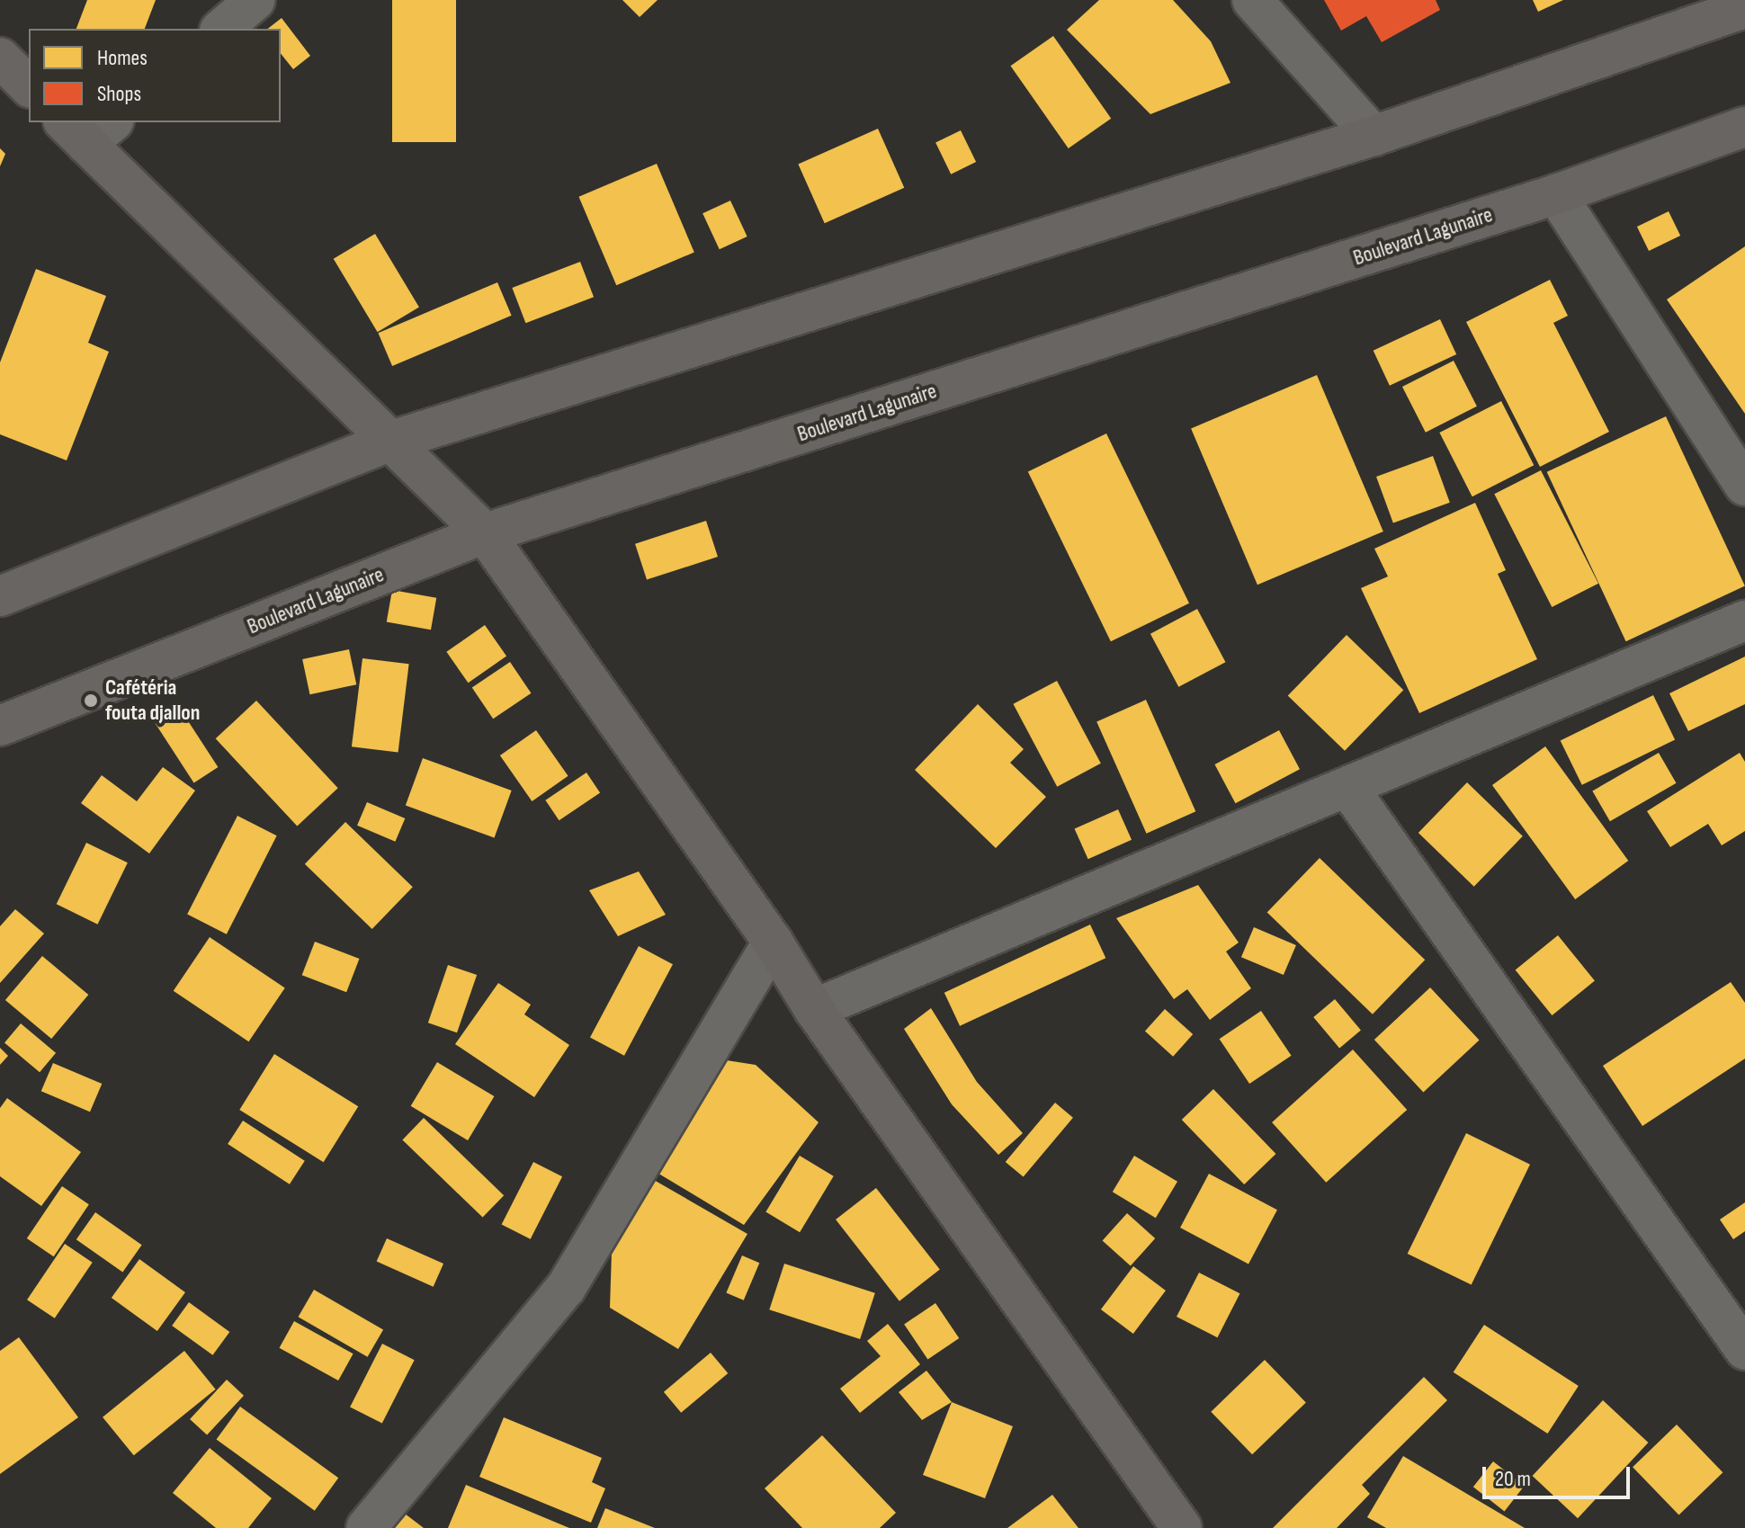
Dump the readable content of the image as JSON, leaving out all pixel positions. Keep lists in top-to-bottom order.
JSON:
{
  "streets": {
    "main road": ["Boulevard Lagunaire"]
  },
  "places": ["Cafétéria fouta djallon"],
  "legend": ["Homes", "Shops"],
  "scale_bar": "20 m"
}
